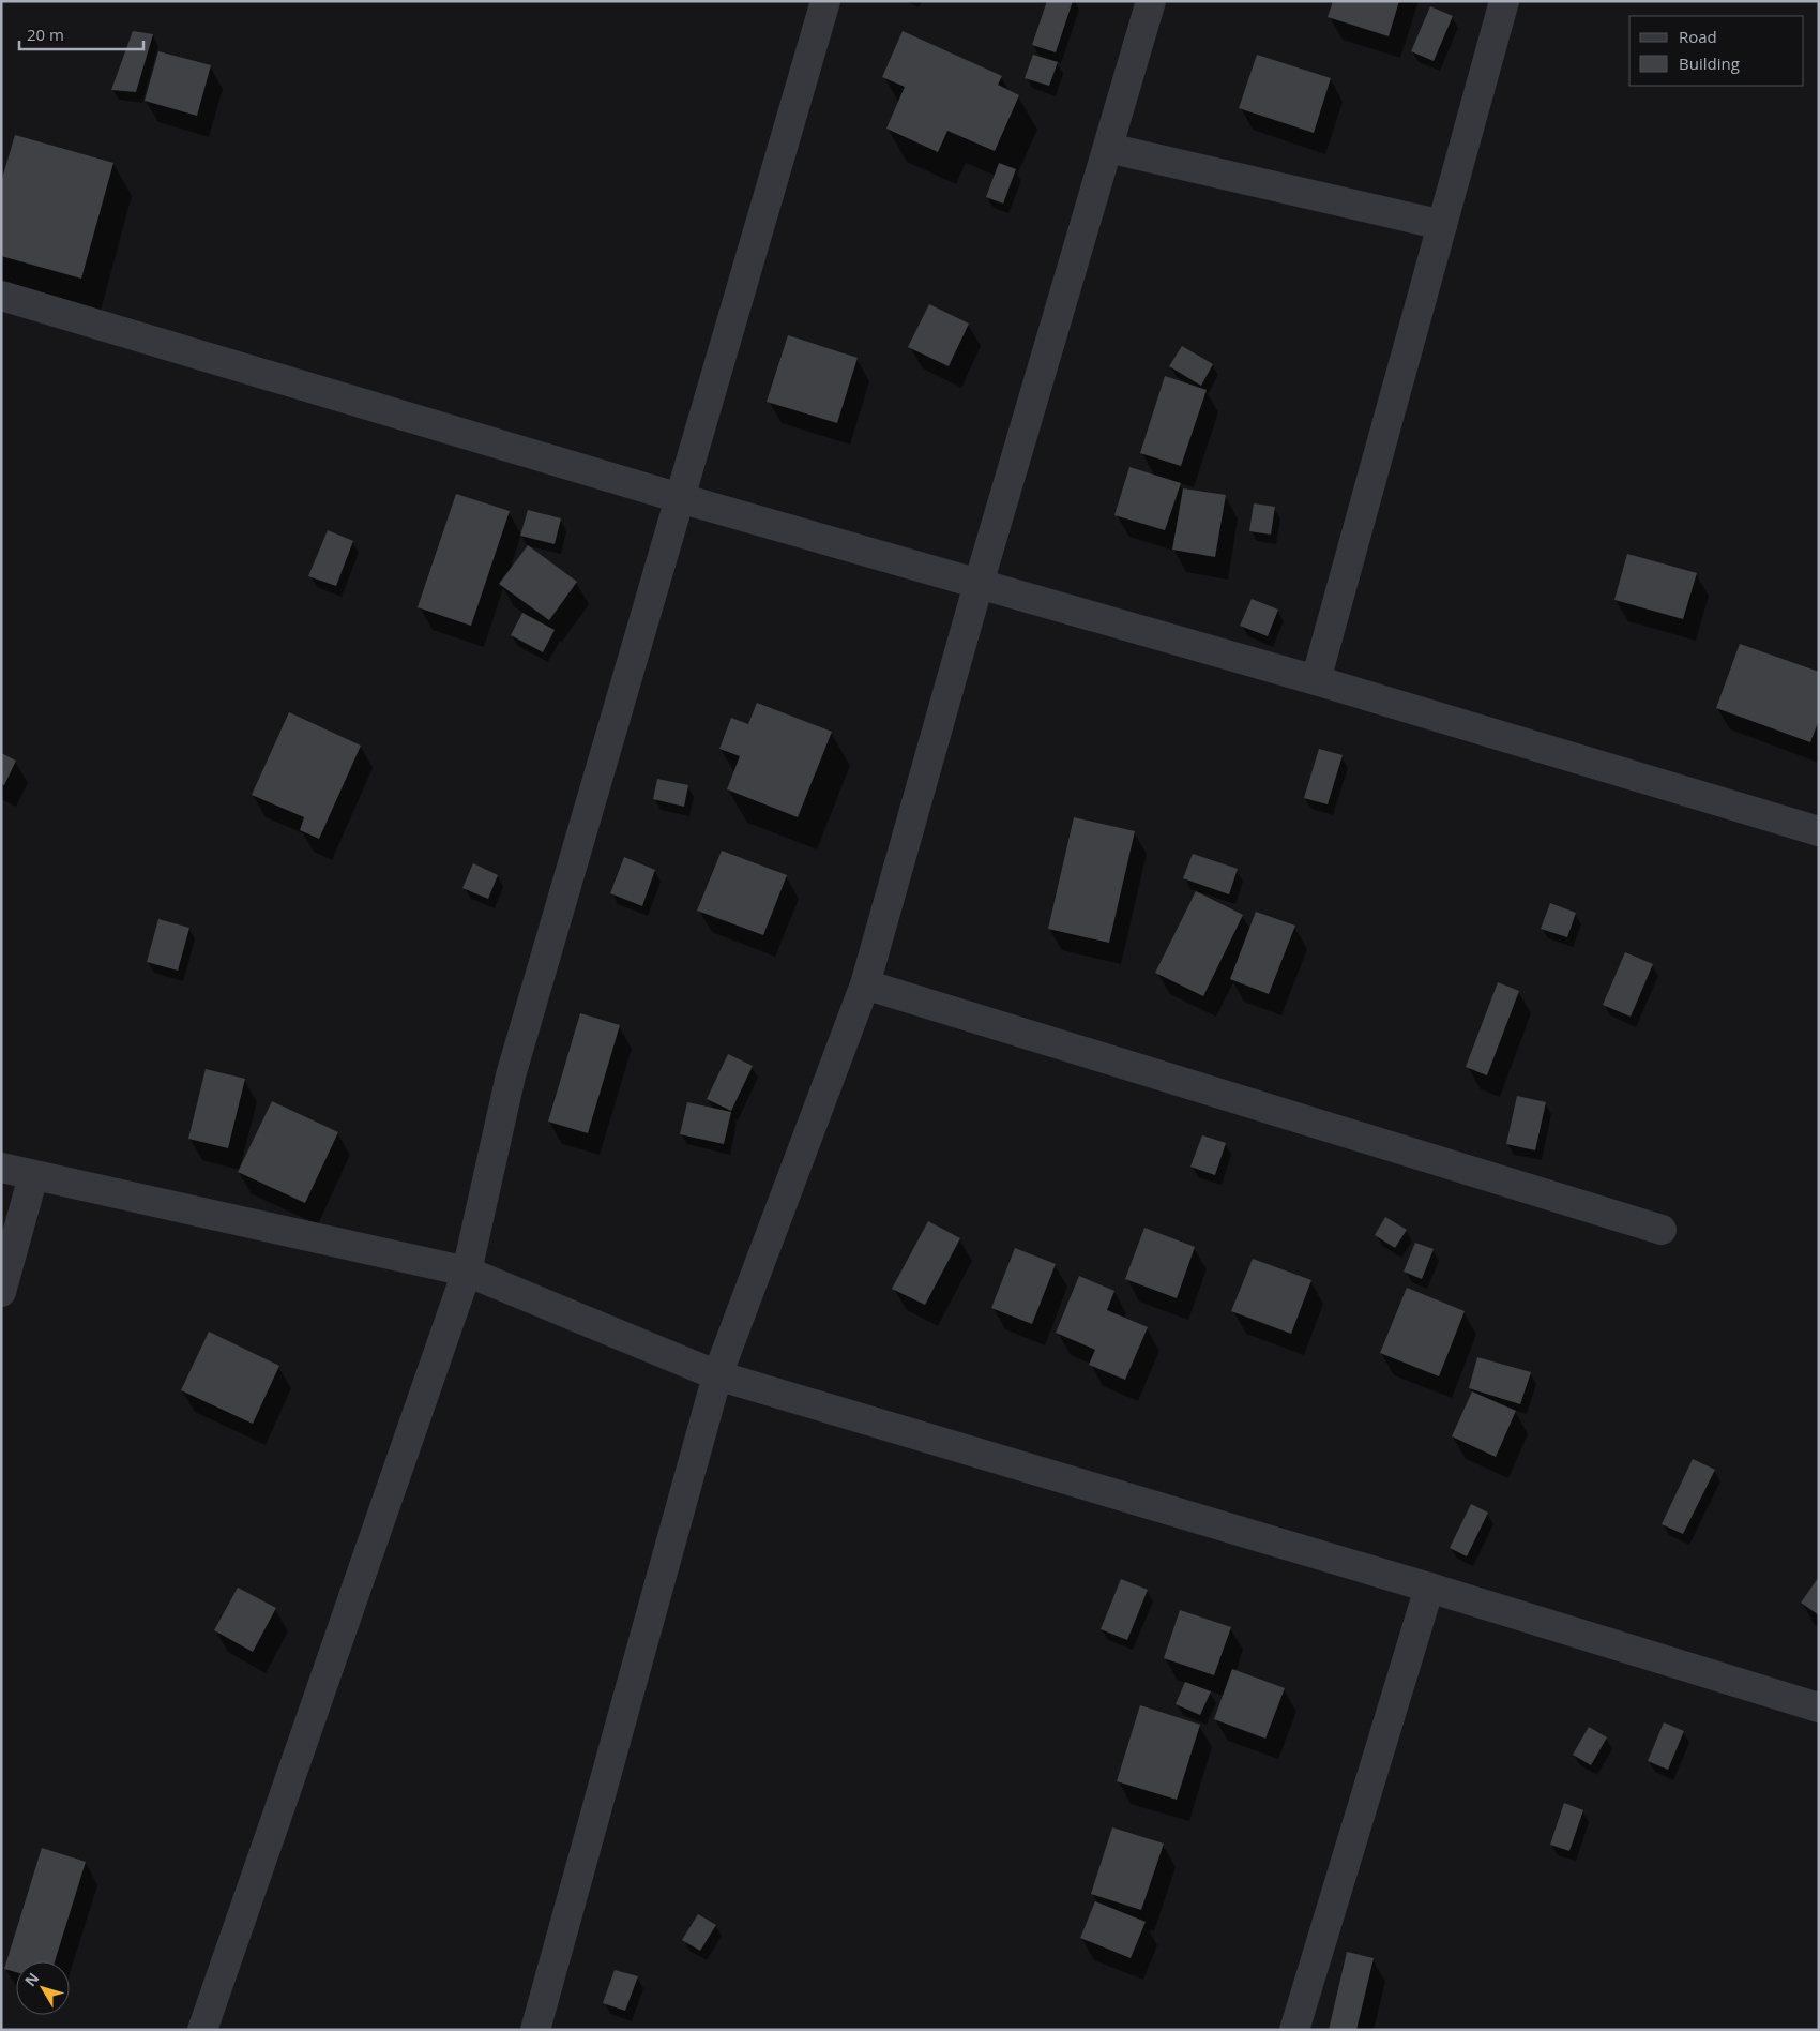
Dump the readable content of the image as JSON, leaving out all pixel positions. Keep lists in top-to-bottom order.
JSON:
{
  "legend": ["Road", "Building"],
  "scale_bar": "20 m",
  "north": "top left"
}
